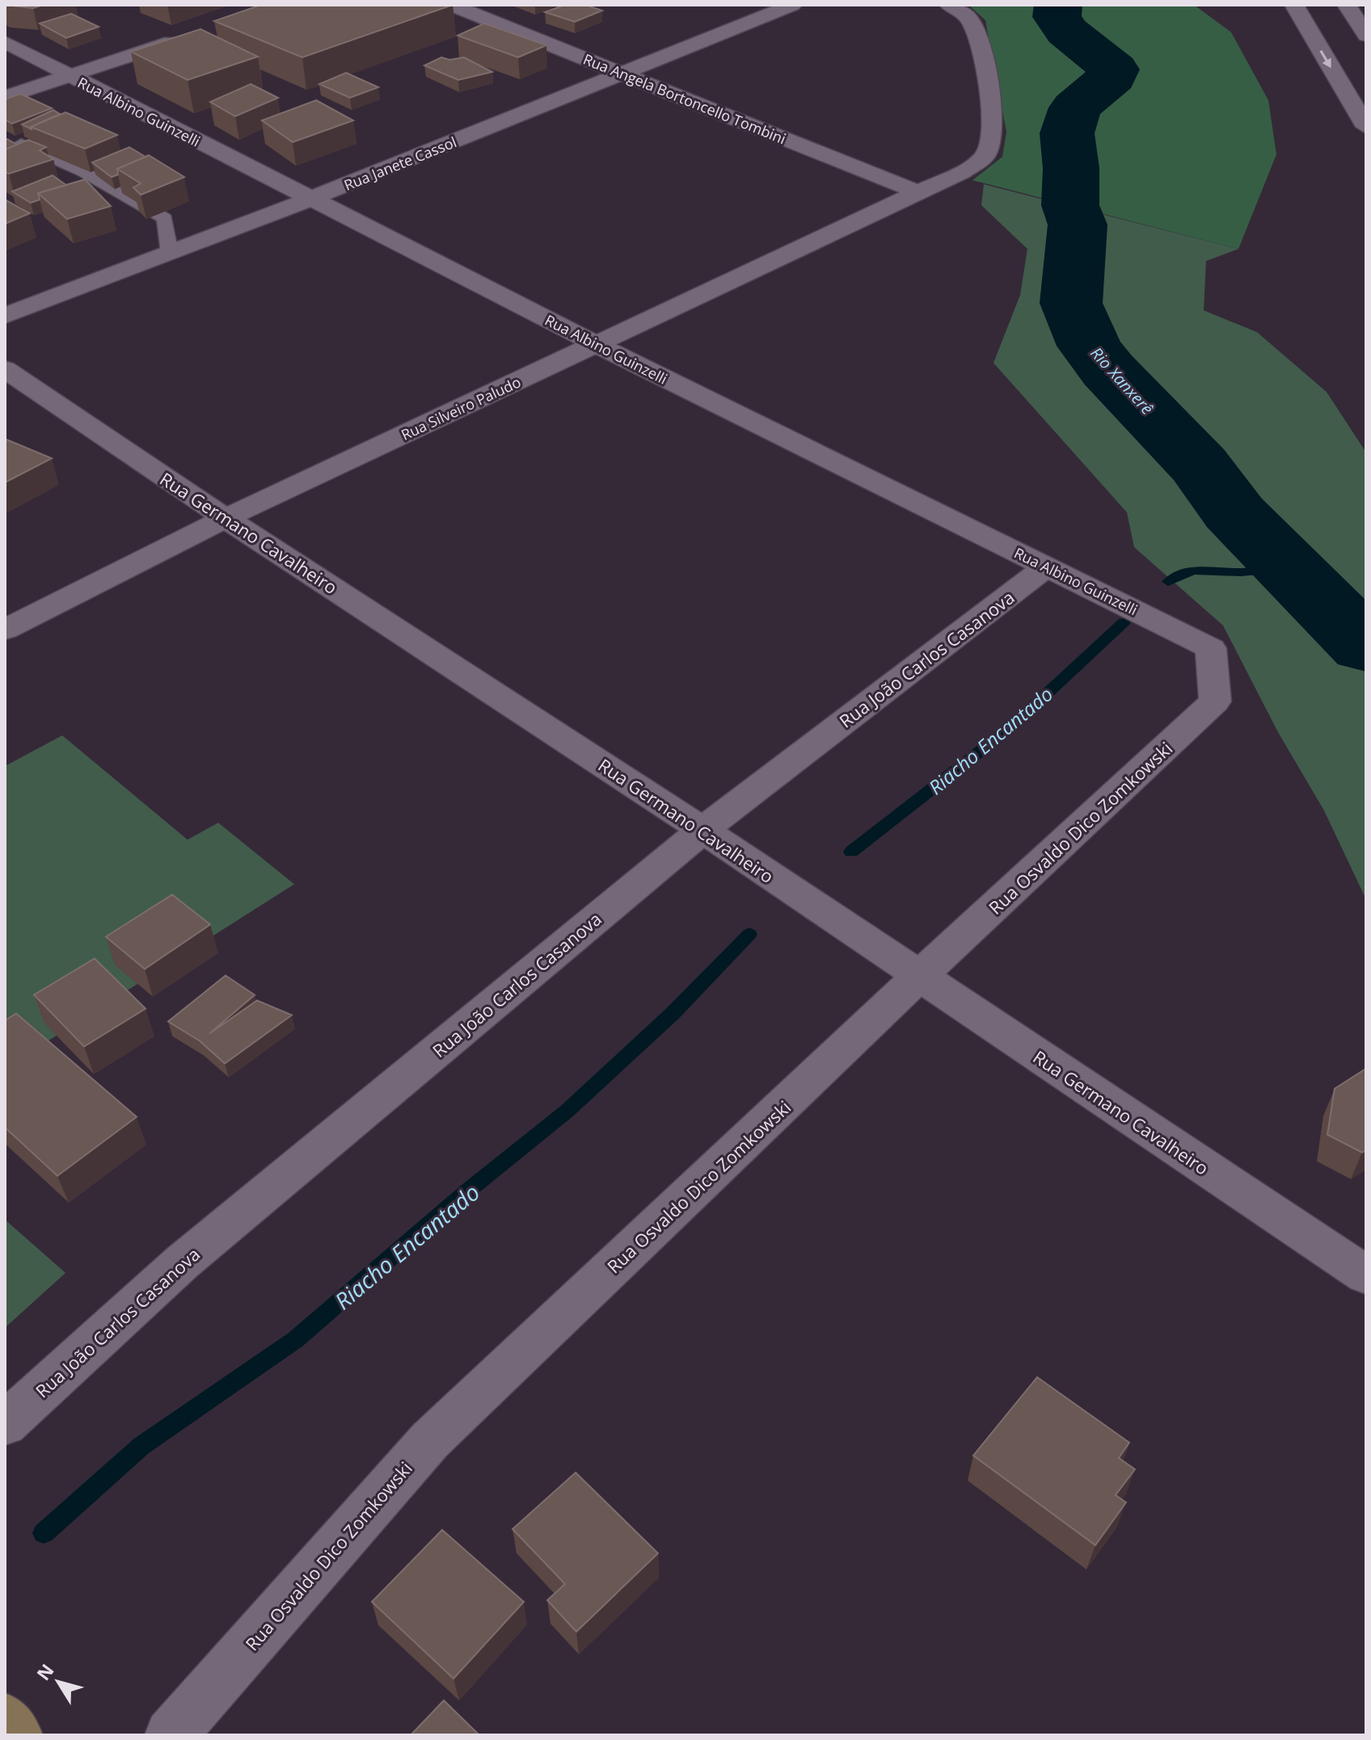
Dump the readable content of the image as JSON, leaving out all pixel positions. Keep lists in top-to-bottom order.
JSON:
{
  "streets": {
    "street": [
      "Rua Angela Bortoncello Tombini",
      "Rua Albino Guinzelli",
      "Rua Janete Cassol",
      "Rua Silveiro Paludo",
      "Rua Germano Cavalheiro",
      "Rua João Carlos Casanova",
      "Rua Osvaldo Dico Zomkowski"
    ]
  },
  "crossings": [
    ["Rua Angela Bortoncello Tombini", "Rua Janete Cassol"],
    ["Rua Angela Bortoncello Tombini", "Rua Silveiro Paludo"],
    ["Rua Albino Guinzelli", "Rua Janete Cassol"],
    ["Rua Albino Guinzelli", "Rua Silveiro Paludo"],
    ["Rua Albino Guinzelli", "Rua João Carlos Casanova"],
    ["Rua Albino Guinzelli", "Rua Osvaldo Dico Zomkowski"],
    ["Rua Silveiro Paludo", "Rua Germano Cavalheiro"],
    ["Rua Germano Cavalheiro", "Rua João Carlos Casanova"],
    ["Rua Germano Cavalheiro", "Rua Osvaldo Dico Zomkowski"]
  ],
  "water": ["Rio Xanxerê", "Riacho Encantado"],
  "north": "top left"
}
